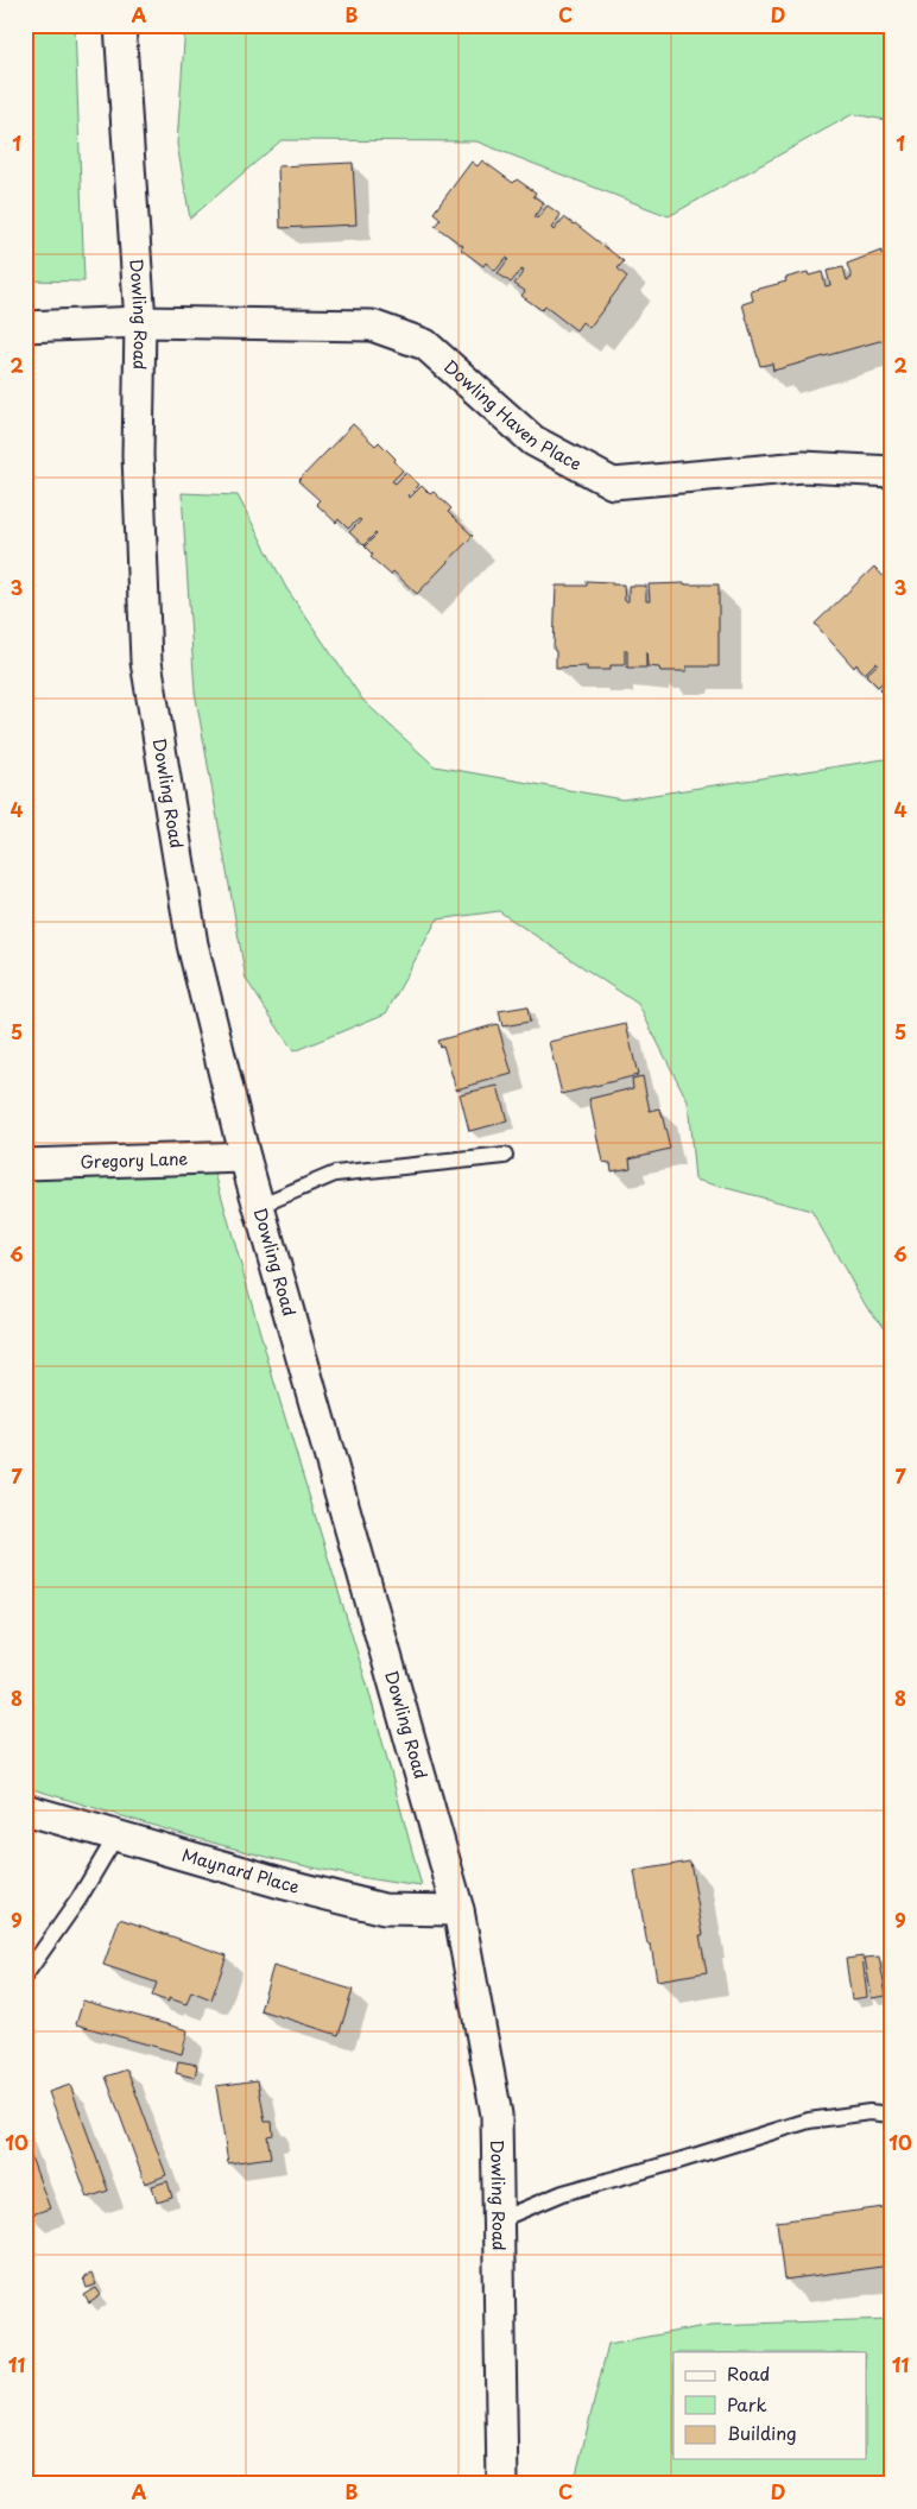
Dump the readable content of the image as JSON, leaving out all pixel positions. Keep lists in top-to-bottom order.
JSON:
{
  "streets": {
    "street": [
      "Dowling Road",
      "Dowling Haven Place",
      "Gregory Lane",
      "Maynard Place"
    ]
  },
  "crossings": [
    ["Dowling Road", "Dowling Haven Place"],
    ["Dowling Road", "Gregory Lane"],
    ["Dowling Road", "Maynard Place"]
  ],
  "legend": ["Road", "Park", "Building"],
  "grid": {
    "columns": [
      "A",
      "B",
      "C",
      "D"
    ],
    "rows": [
      "1",
      "2",
      "3",
      "4",
      "5",
      "6",
      "7",
      "8",
      "9",
      "10",
      "11"
    ]
  }
}
